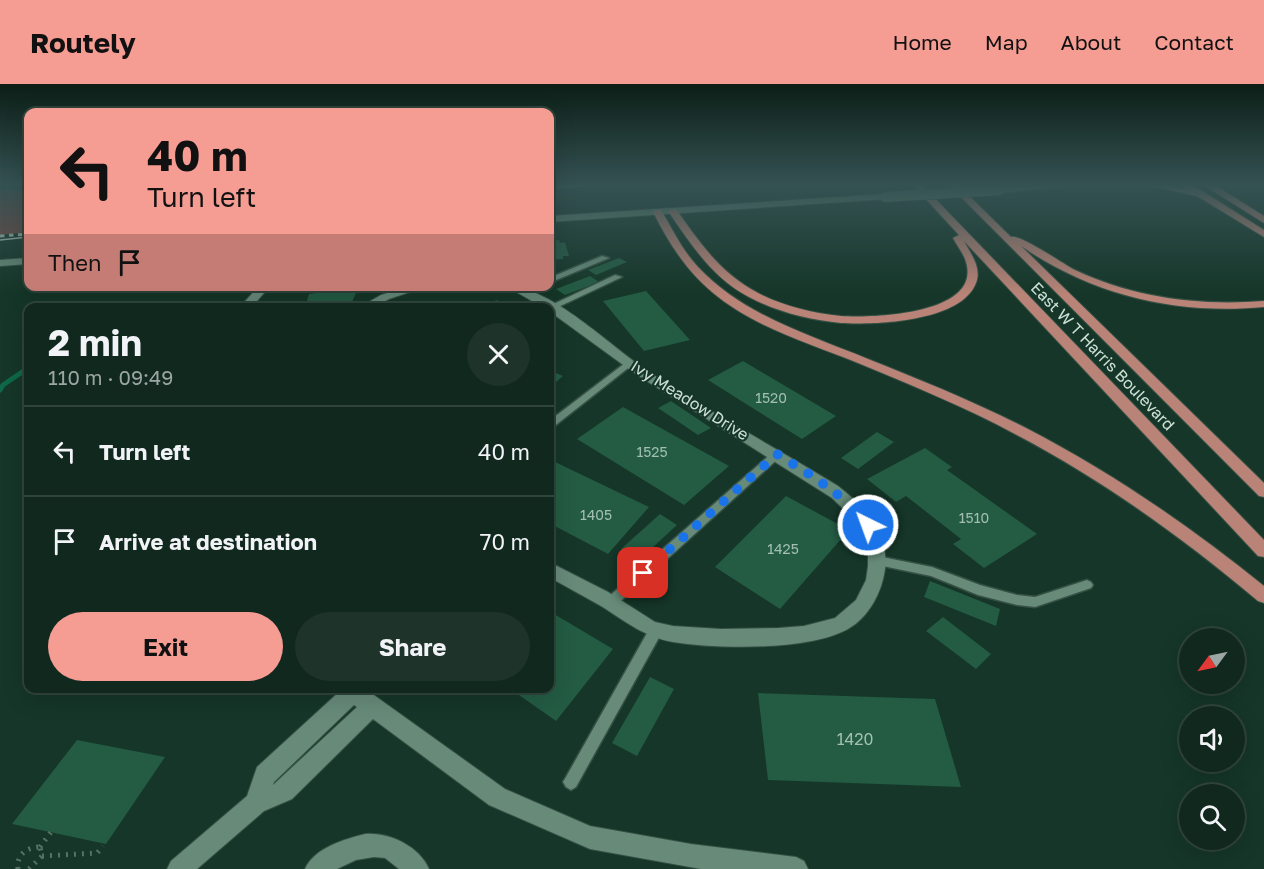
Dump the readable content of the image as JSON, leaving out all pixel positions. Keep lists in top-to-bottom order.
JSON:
{
  "streets": {
    "main road": ["East W T Harris Boulevard"],
    "street": ["Ivy Meadow Drive"]
  },
  "house_numbers": [
    "1520",
    "1525",
    "1405",
    "1510",
    "1425",
    "1420"
  ],
  "north": "bottom left",
  "page": {
    "header": "Routely",
    "nav": [
      "Home",
      "Map",
      "About",
      "Contact"
    ],
    "turn": ["40 m", "Turn left"],
    "then": "Then",
    "heading": ["2 min", "110 m · 09:49"],
    "list": [
      {
        "name": "Turn left",
        "value": "40 m"
      },
      {
        "name": "Arrive at destination",
        "value": "70 m"
      }
    ],
    "buttons": ["Exit", "Share"]
  }
}
